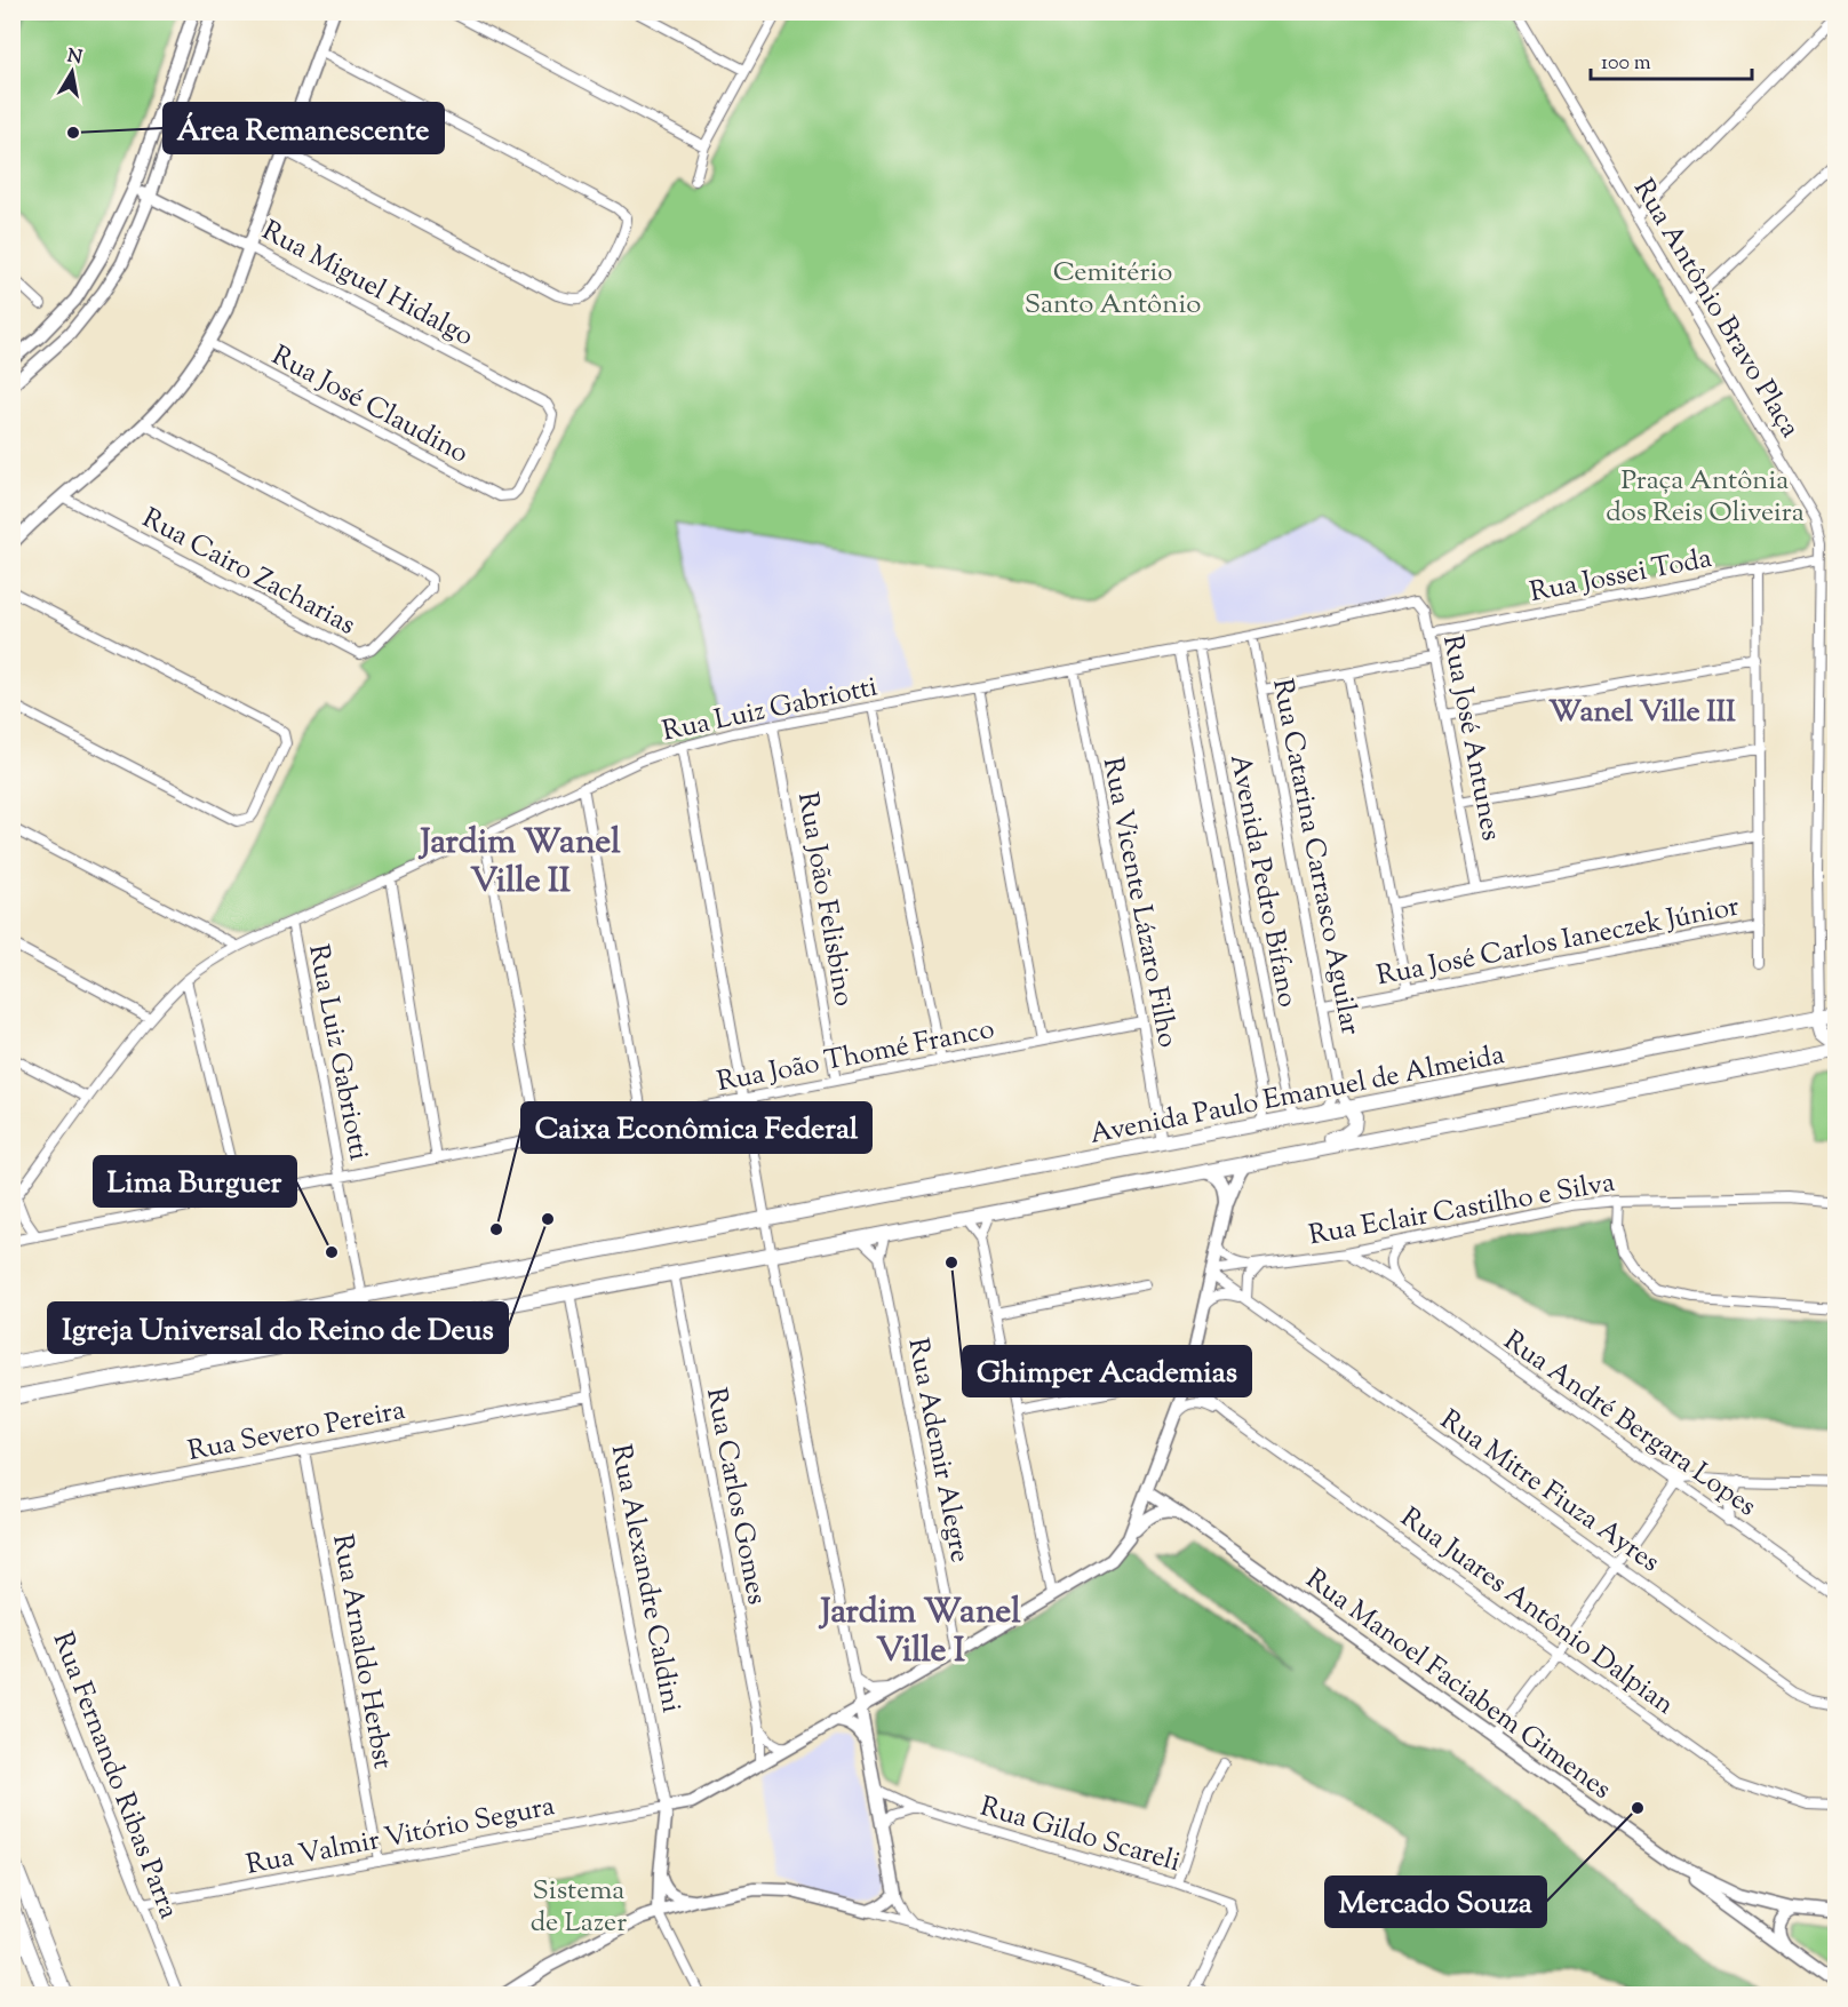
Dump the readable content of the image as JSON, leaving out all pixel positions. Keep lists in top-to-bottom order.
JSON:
{
  "streets": {
    "main road": ["Avenida Paulo Emanuel de Almeida"],
    "street": [
      "Rua Miguel Hidalgo",
      "Rua Antônio Bravo Plaça",
      "Rua José Claudino",
      "Rua Cairo Zacharias",
      "Rua Jossei Toda",
      "Rua Luiz Gabriotti",
      "Rua José Antunes",
      "Rua Catarina Carrasco Aguilar",
      "Avenida Pedro Bifano",
      "Rua João Felisbino",
      "Rua Vicente Lázaro Filho",
      "Rua José Carlos Ianeczek Júnior",
      "Rua João Thomé Franco",
      "Rua Eclair Castilho e Silva",
      "Rua André Bergara Lopes",
      "Rua Severo Pereira",
      "Rua Ademir Alegre",
      "Rua Mitre Fiuza Ayres",
      "Rua Carlos Gomes",
      "Rua Alexandre Caldini",
      "Rua Juares Antônio Dalpian",
      "Rua Arnaldo Herbst",
      "Rua Manoel Faciabem Gimenes",
      "Rua Fernando Ribas Parra",
      "Rua Gildo Scareli",
      "Rua Valmir Vitório Segura"
    ]
  },
  "crossings": [
    ["Rua Miguel Hidalgo", "Rua José Claudino"],
    ["Rua Antônio Bravo Plaça", "Rua Jossei Toda"],
    ["Rua Antônio Bravo Plaça", "Avenida Paulo Emanuel de Almeida"],
    ["Rua Jossei Toda", "Rua José Antunes"],
    ["Rua Luiz Gabriotti", "Rua José Antunes"],
    ["Rua Luiz Gabriotti", "Rua Catarina Carrasco Aguilar"],
    ["Rua Luiz Gabriotti", "Avenida Pedro Bifano"],
    ["Rua Luiz Gabriotti", "Rua João Felisbino"],
    ["Rua Luiz Gabriotti", "Rua Vicente Lázaro Filho"],
    ["Rua Luiz Gabriotti", "Rua João Thomé Franco"],
    ["Rua Luiz Gabriotti", "Avenida Paulo Emanuel de Almeida"],
    ["Rua Catarina Carrasco Aguilar", "Rua José Carlos Ianeczek Júnior"],
    ["Rua Catarina Carrasco Aguilar", "Avenida Paulo Emanuel de Almeida"],
    ["Avenida Pedro Bifano", "Avenida Paulo Emanuel de Almeida"],
    ["Rua João Felisbino", "Rua João Thomé Franco"],
    ["Rua Vicente Lázaro Filho", "Rua João Thomé Franco"],
    ["Rua Vicente Lázaro Filho", "Avenida Paulo Emanuel de Almeida"],
    ["Rua Eclair Castilho e Silva", "Rua André Bergara Lopes"],
    ["Rua Eclair Castilho e Silva", "Rua Mitre Fiuza Ayres"],
    ["Rua Severo Pereira", "Rua Alexandre Caldini"],
    ["Rua Severo Pereira", "Rua Arnaldo Herbst"],
    ["Rua Alexandre Caldini", "Rua Valmir Vitório Segura"],
    ["Rua Arnaldo Herbst", "Rua Valmir Vitório Segura"],
    ["Rua Fernando Ribas Parra", "Rua Valmir Vitório Segura"]
  ],
  "districts": ["Wanel Ville III", "Jardim Wanel Ville II", "Jardim Wanel Ville I"],
  "parks": ["Cemitério Santo Antônio", "Praça Antônia dos Reis Oliveira", "Sistema de Lazer"],
  "places": [
    "Área Remanescente",
    "Igreja Universal do Reino de Deus",
    "Caixa Econômica Federal",
    "Lima Burguer",
    "Ghimper Academias",
    "Mercado Souza"
  ],
  "scale_bar": "100 m",
  "north": "top"
}
